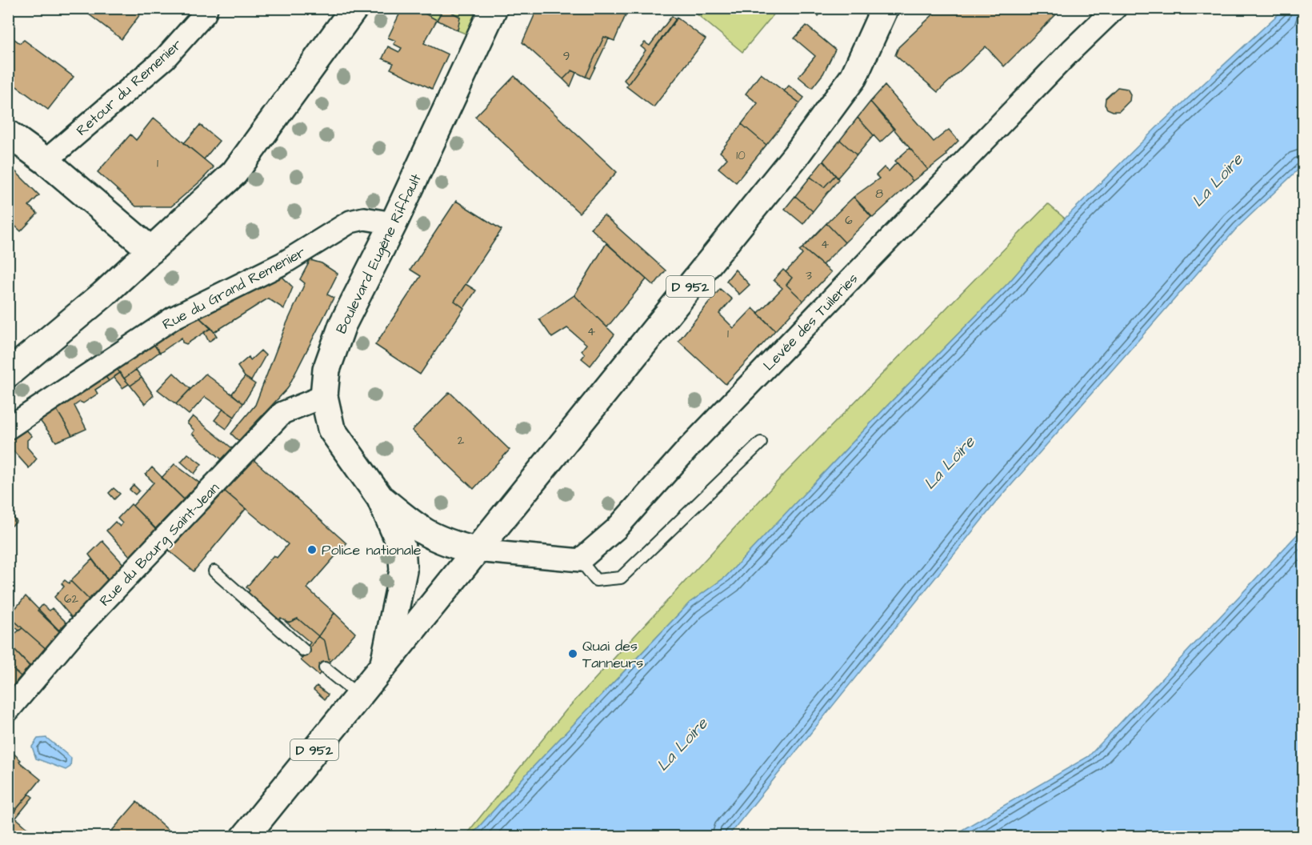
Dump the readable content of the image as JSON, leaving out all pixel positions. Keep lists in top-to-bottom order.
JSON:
{
  "streets": {
    "main road": ["Boulevard Eugène Riffault", "D 952"],
    "street": [
      "Retour du Remenier",
      "Rue du Grand Remenier",
      "Levée des Tuileries",
      "Rue du Bourg Saint-Jean"
    ]
  },
  "crossings": [
    ["Boulevard Eugène Riffault", "D 952"],
    ["Boulevard Eugène Riffault", "Rue du Grand Remenier"],
    ["Boulevard Eugène Riffault", "Rue du Bourg Saint-Jean"]
  ],
  "water": ["La Loire"],
  "places": ["Police nationale", "Quai des Tanneurs"],
  "house_numbers": [
    "9",
    "10",
    "1",
    "8",
    "6",
    "4",
    "3",
    "4",
    "1",
    "2",
    "62"
  ]
}
